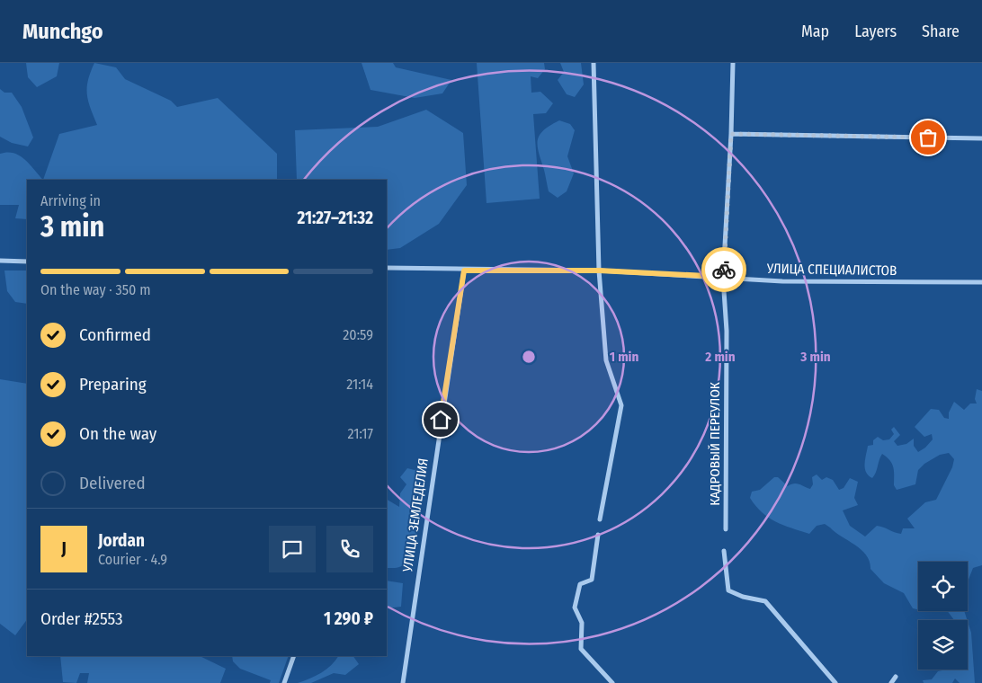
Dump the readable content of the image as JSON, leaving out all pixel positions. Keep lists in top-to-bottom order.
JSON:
{
  "streets": {
    "street": ["УЛИЦА СПЕЦИАЛИСТОВ", "КАДРОВЫЙ ПЕРЕУЛОК", "УЛИЦА ЗЕМЛЕДЕЛИЯ"]
  },
  "crossings": [
    ["УЛИЦА СПЕЦИАЛИСТОВ", "КАДРОВЫЙ ПЕРЕУЛОК"],
    ["УЛИЦА СПЕЦИАЛИСТОВ", "УЛИЦА ЗЕМЛЕДЕЛИЯ"]
  ],
  "page": {
    "header": "Munchgo",
    "nav": ["Map", "Layers", "Share"],
    "heading": ["3 min", "Arriving in", "21:27–21:32"],
    "panel": [
      "Jordan",
      "Courier · 4.9",
      "Order #2553",
      "1 290 ₽"
    ],
    "bar": "On the way · 350 m",
    "list": [
      ["Confirmed", "20:59"],
      ["Preparing", "21:14"],
      ["On the way", "21:17"],
      "Delivered"
    ],
    "round": "J"
  },
  "rings": ["1 min", "2 min", "3 min"]
}
